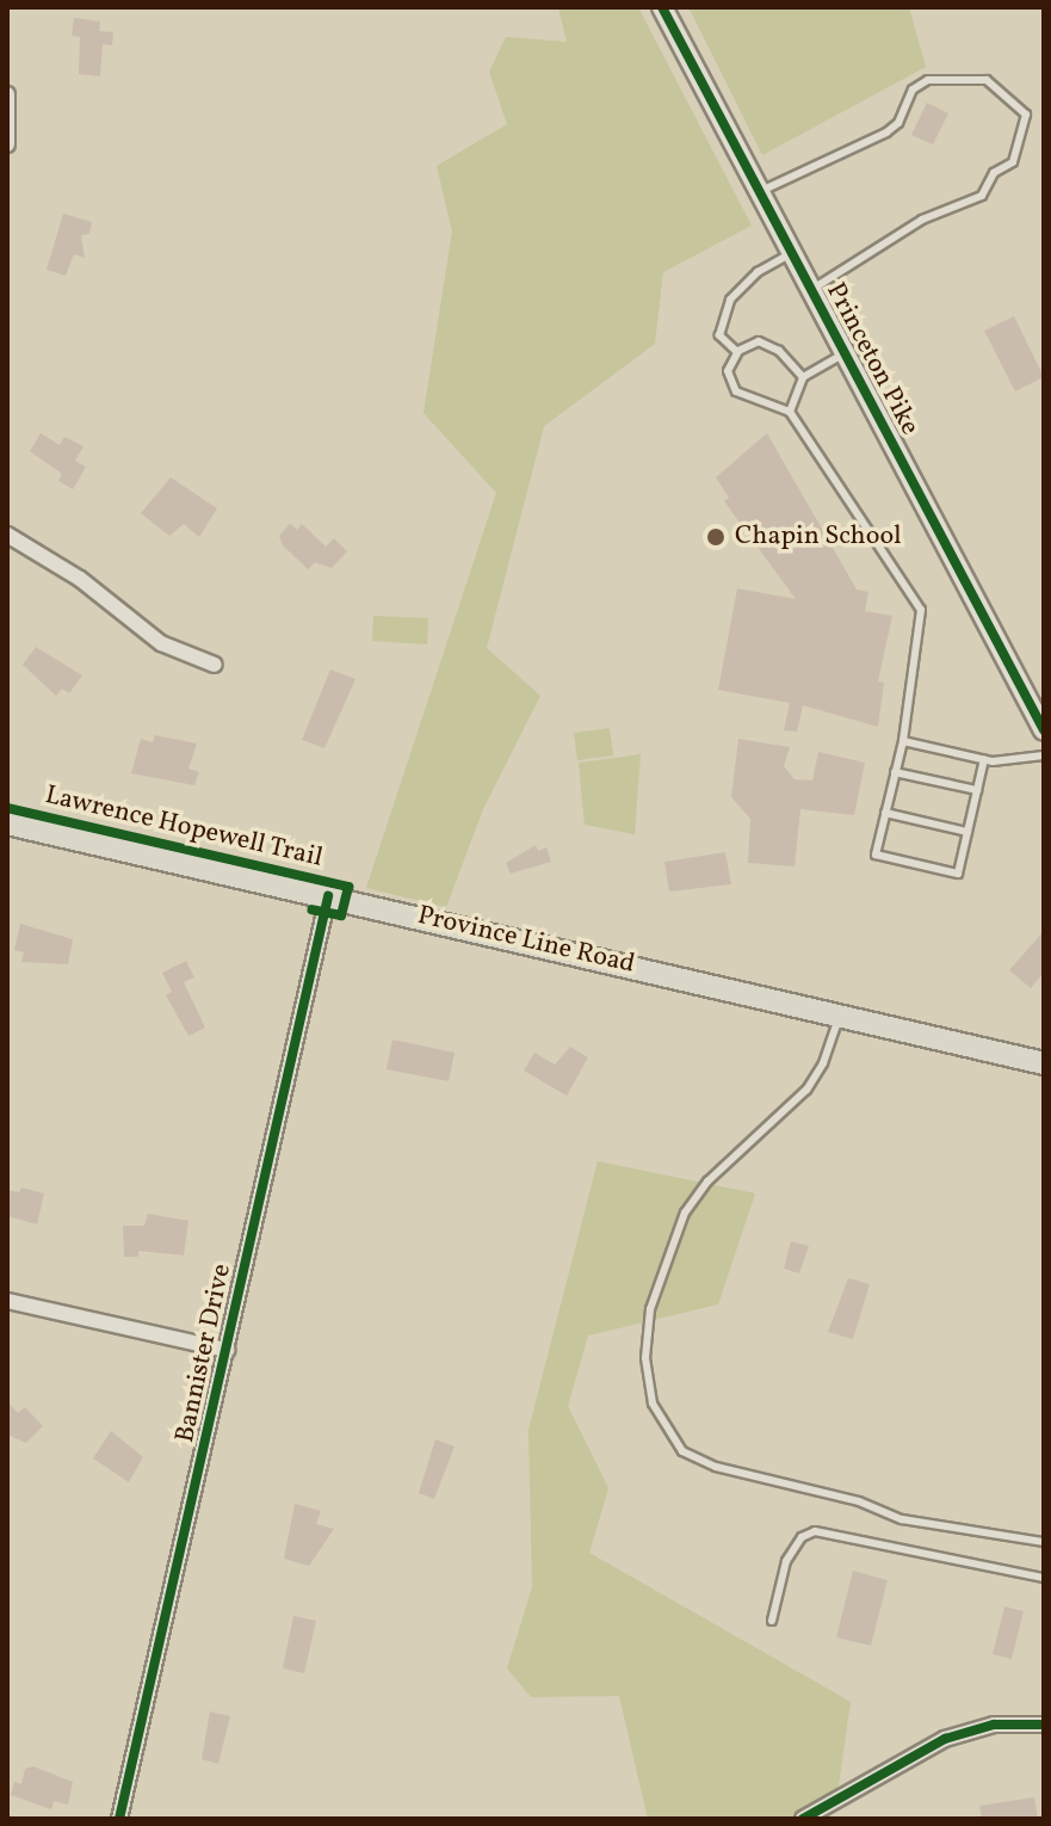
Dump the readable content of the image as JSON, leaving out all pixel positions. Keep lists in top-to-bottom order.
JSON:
{
  "streets": {
    "main road": ["Princeton Pike", "Province Line Road"],
    "street": ["Bannister Drive"],
    "cycle path": ["Lawrence Hopewell Trail"]
  },
  "crossings": [
    ["Province Line Road", "Bannister Drive"]
  ],
  "places": ["Chapin School"]
}
